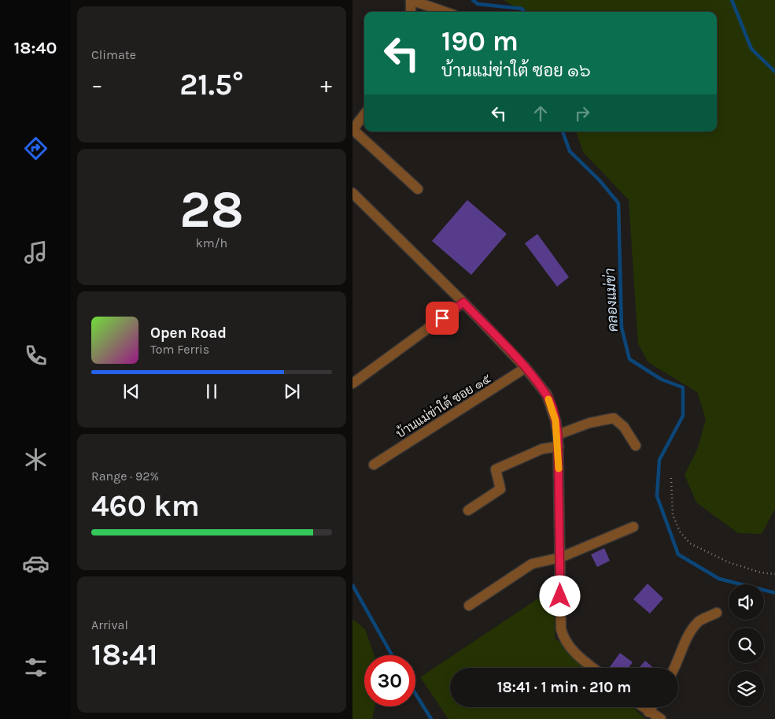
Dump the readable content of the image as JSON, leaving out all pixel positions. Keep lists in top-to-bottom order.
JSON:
{
  "streets": {
    "street": ["บ้านแม่ข่าใต้ ซอย ๑๕"]
  },
  "water": ["คลองแม่ข่า"],
  "page": {
    "tabs": "18:40",
    "tile": [
      "Climate",
      ["28", "km/h"],
      ["Range · 92%", "460 km"],
      ["Arrival", "18:41"]
    ],
    "turn": ["190 m", "บ้านแม่ข่าใต้ ซอย ๑๖"],
    "heat": ["−", "21.5°", "+"],
    "song": ["Open Road", "Tom Ferris"],
    "limit": "30",
    "trip": "18:41 · 1 min · 210 m"
  }
}
